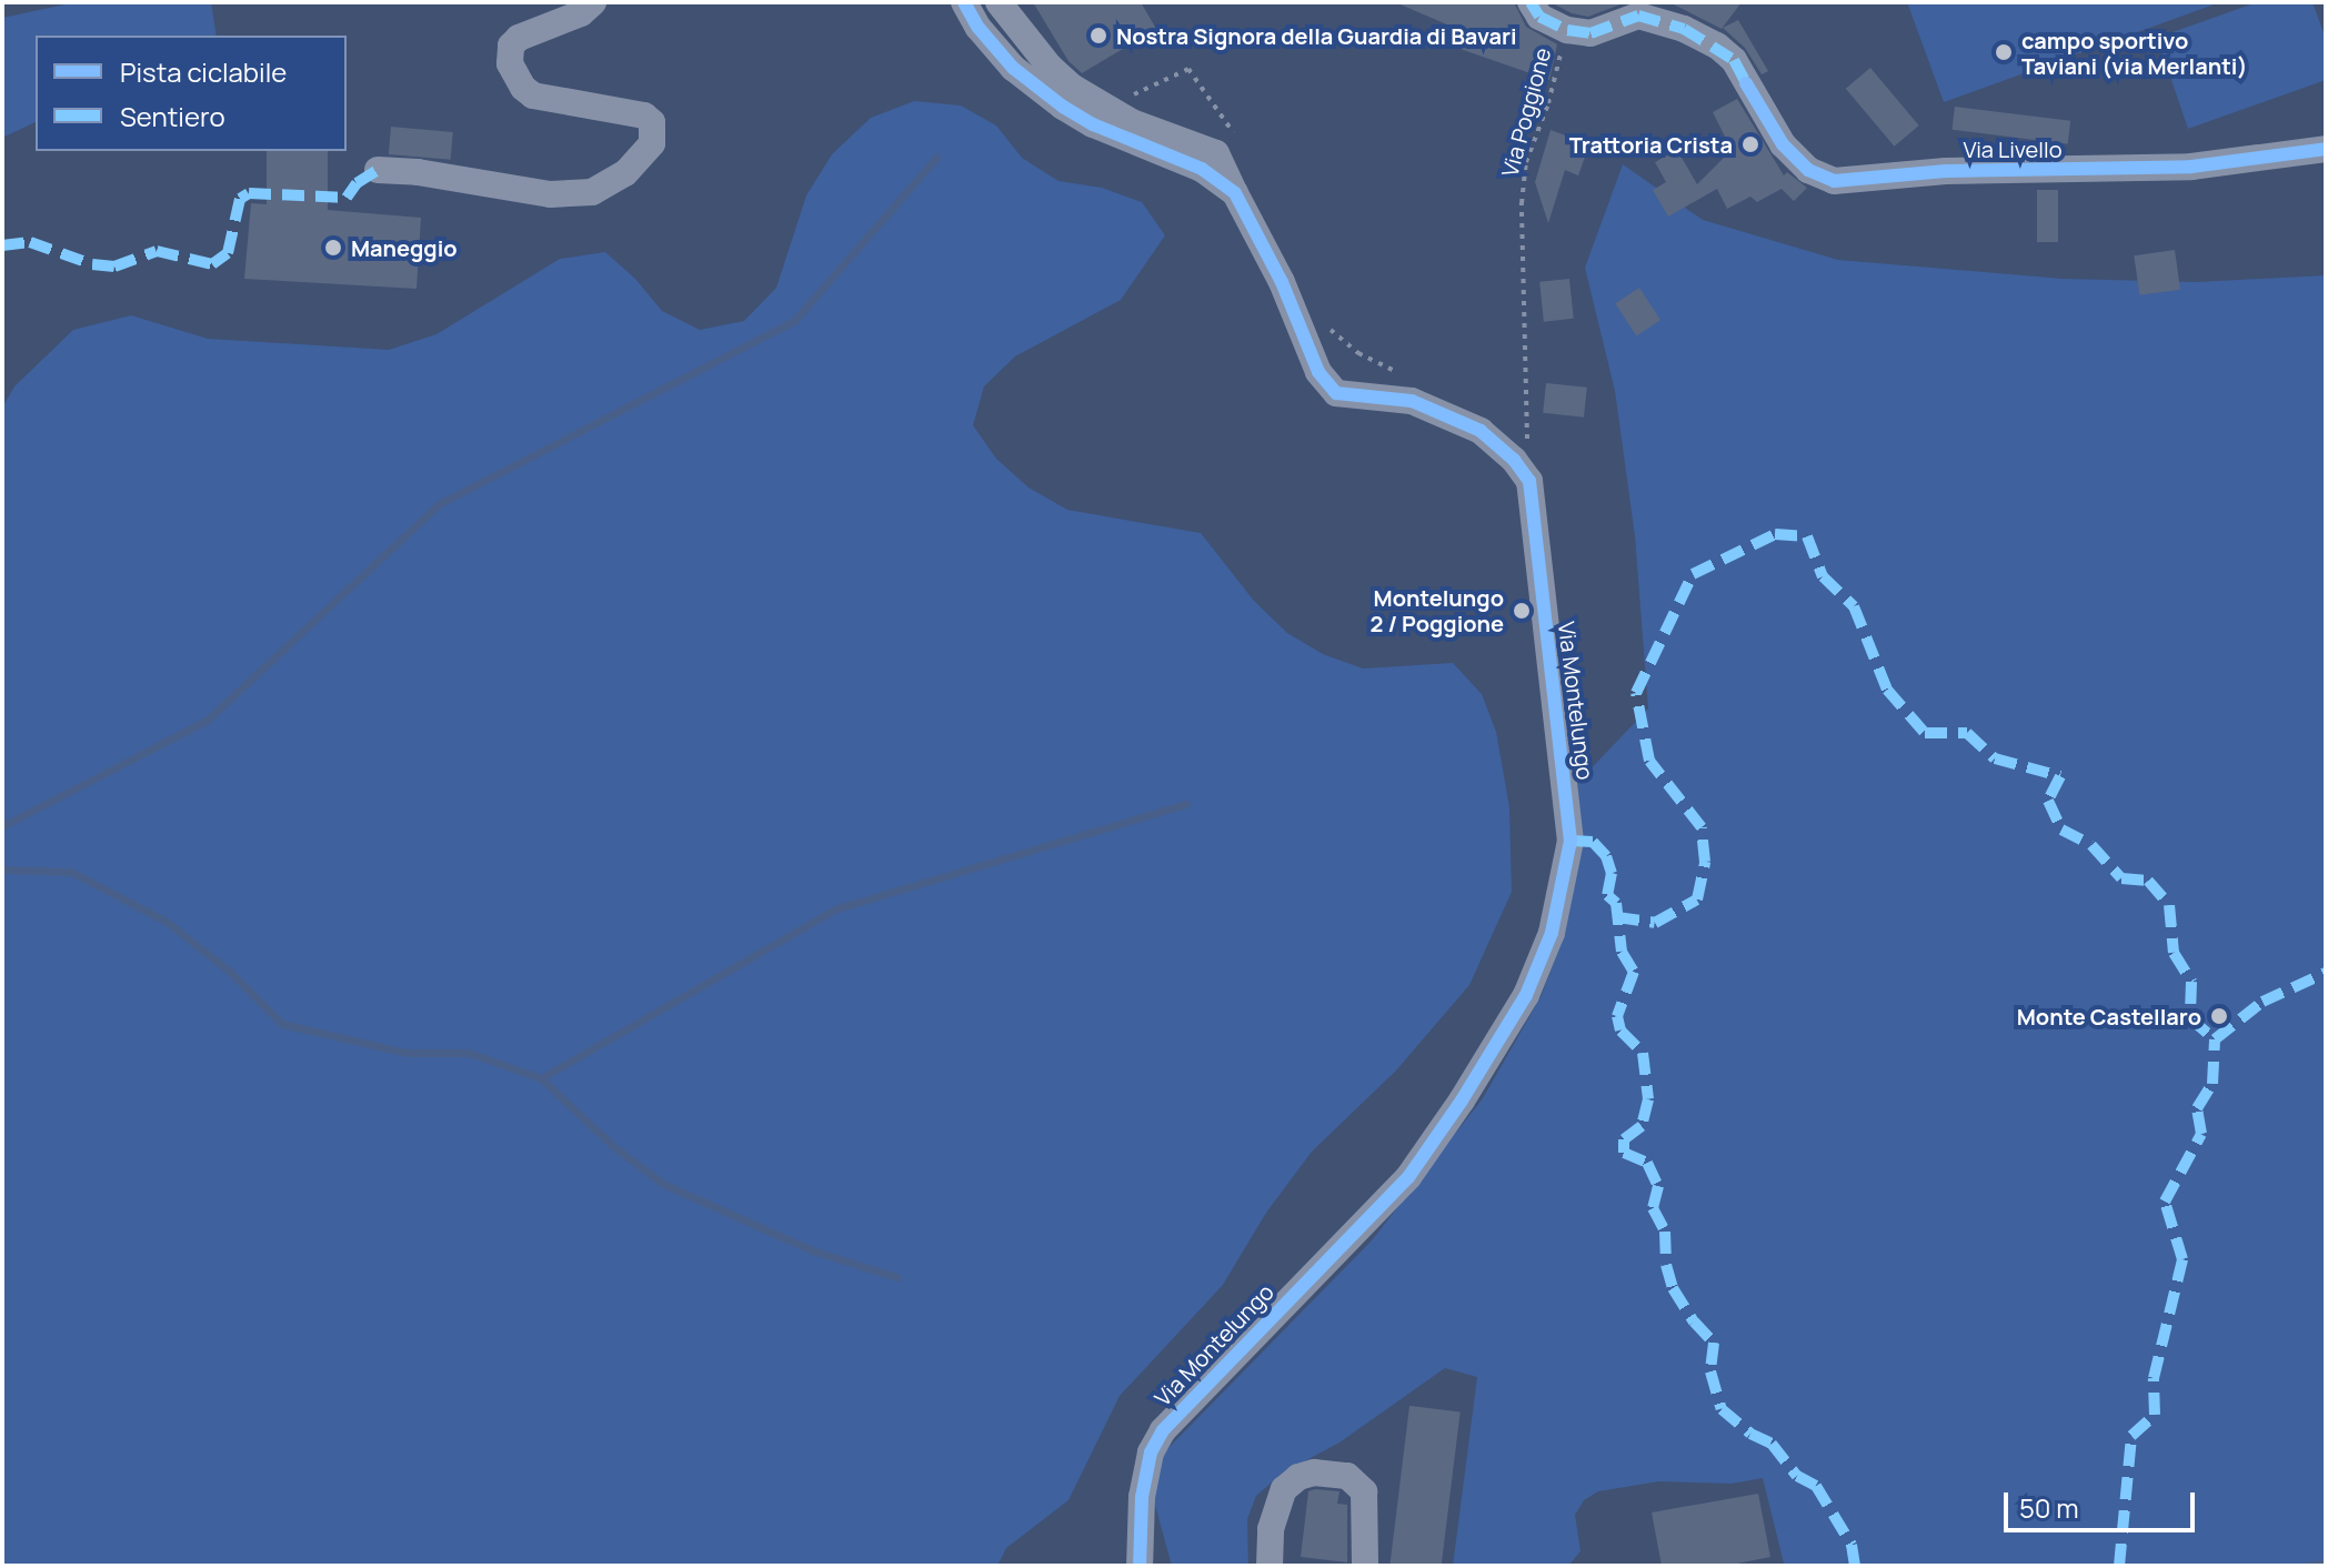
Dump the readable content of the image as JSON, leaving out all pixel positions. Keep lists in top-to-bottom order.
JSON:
{
  "streets": {
    "street": ["Via Livello", "Via Montelungo"],
    "path": ["Via Poggione"]
  },
  "crossings": [
    ["Via Poggione", "Via Livello"]
  ],
  "places": [
    "Nostra Signora della Guardia di Bavari",
    "campo sportivo Taviani (via Merlanti)",
    "Trattoria Crista",
    "Maneggio",
    "Montelungo 2 / Poggione",
    "Monte Castellaro"
  ],
  "legend": ["Pista ciclabile", "Sentiero"],
  "scale_bar": "50 m"
}
